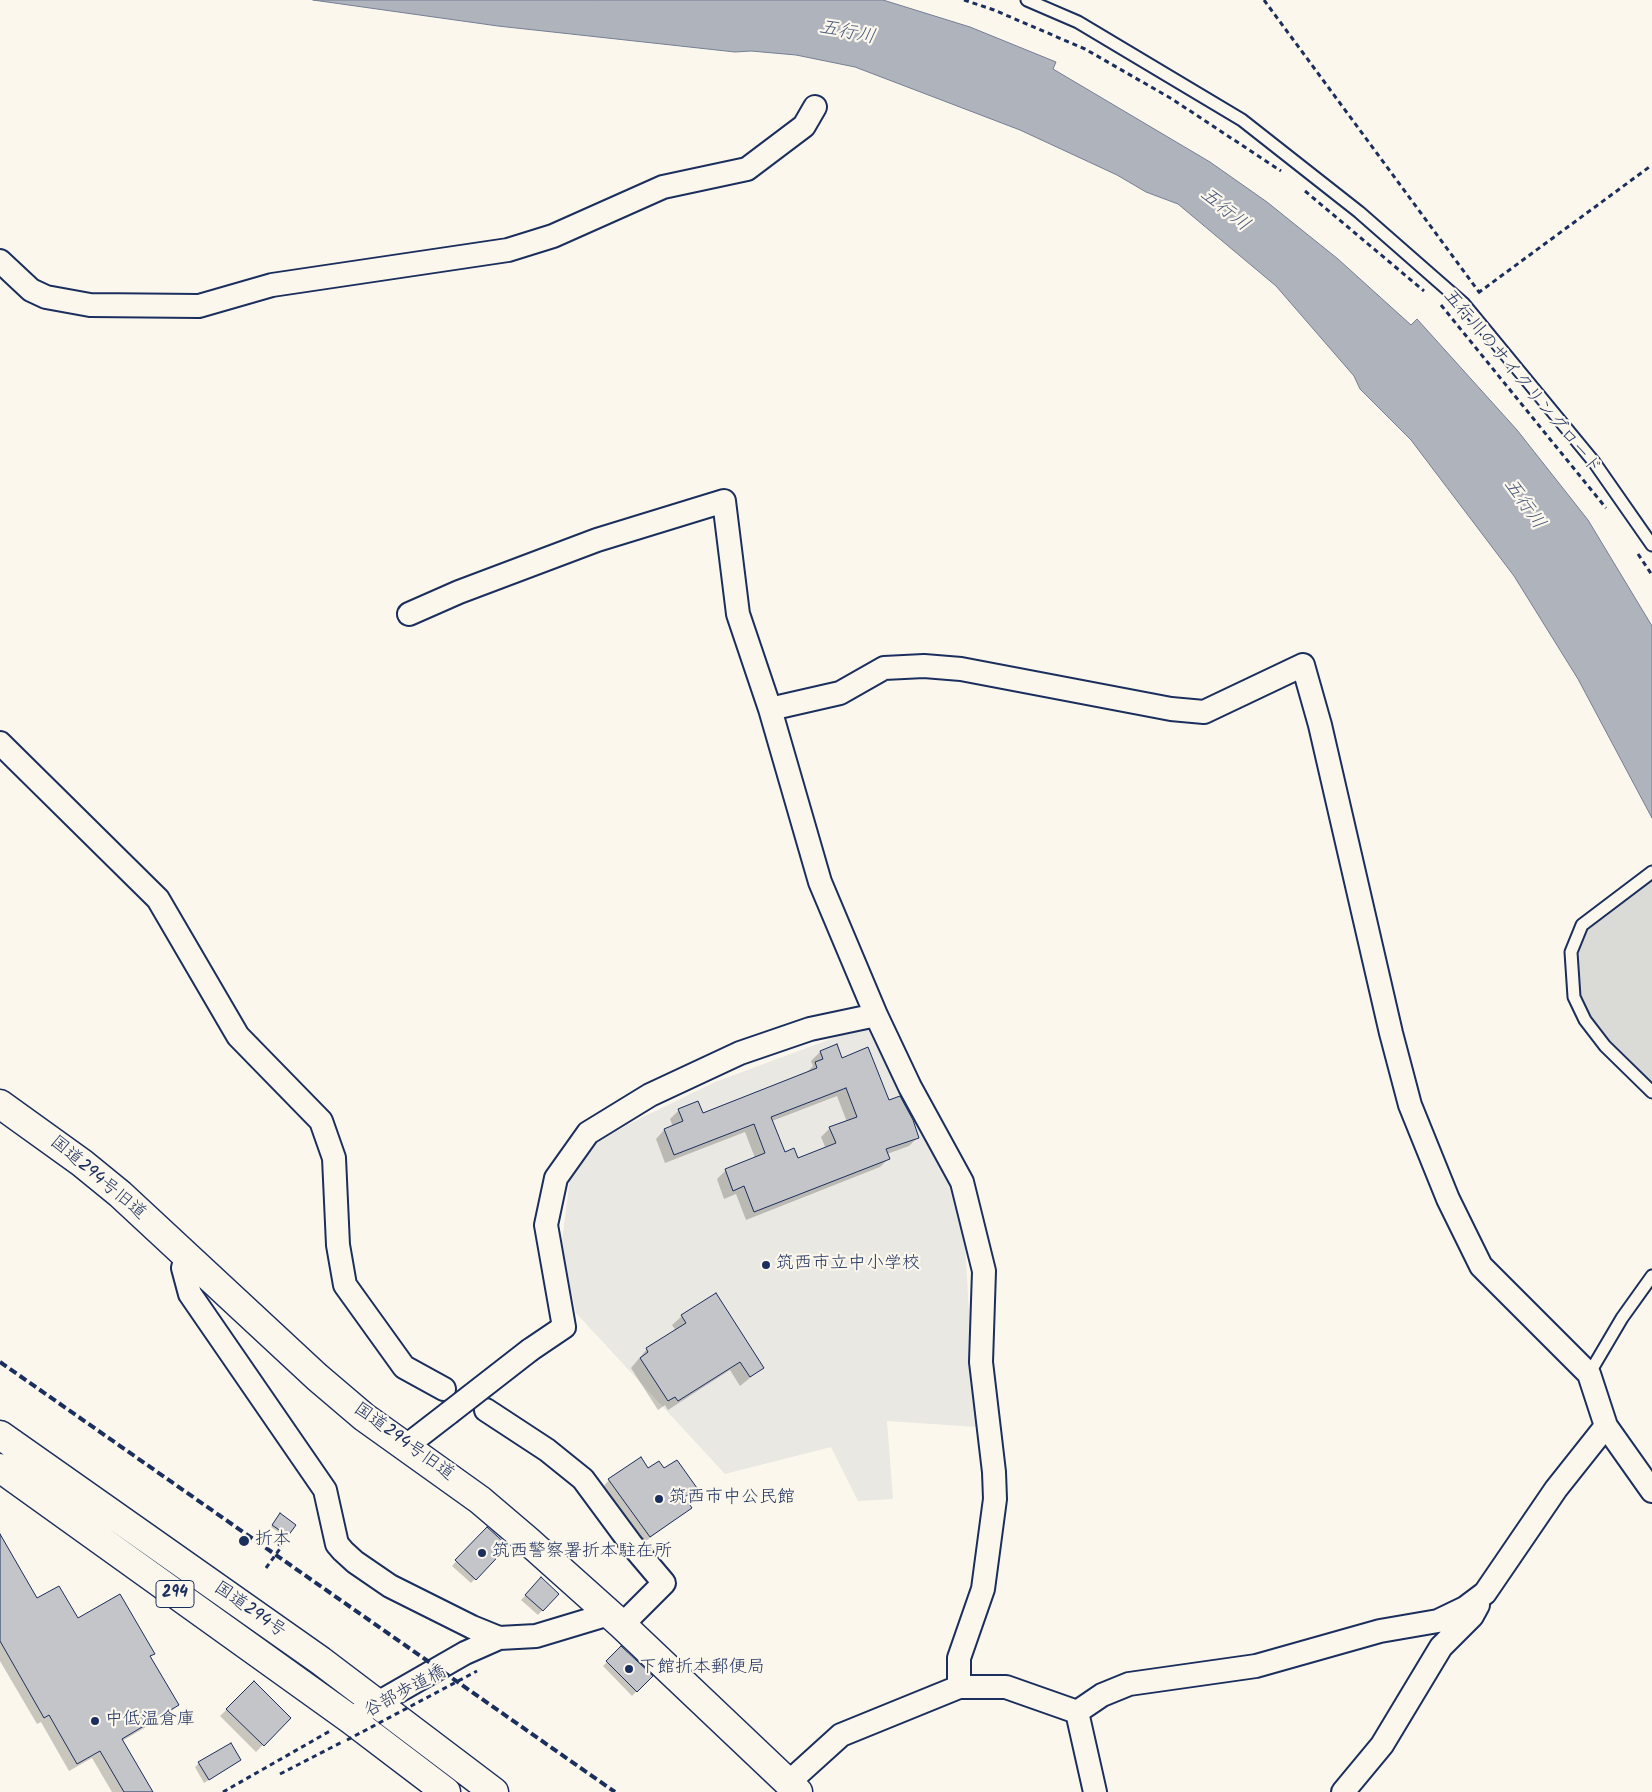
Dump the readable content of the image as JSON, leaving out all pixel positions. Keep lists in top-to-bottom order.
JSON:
{
  "streets": {
    "main road": ["国道294号旧道", "294", "国道294号"],
    "path": ["五行川のサイクリングロード", "谷部歩道橋"]
  },
  "crossings": [
    ["国道294号", "谷部歩道橋"]
  ],
  "water": ["五行川"],
  "places": [
    "筑西市立中小学校",
    "筑西市中公民館",
    "折本",
    "筑西警察署折本駐在所",
    "下館折本郵便局",
    "中低温倉庫"
  ]
}
